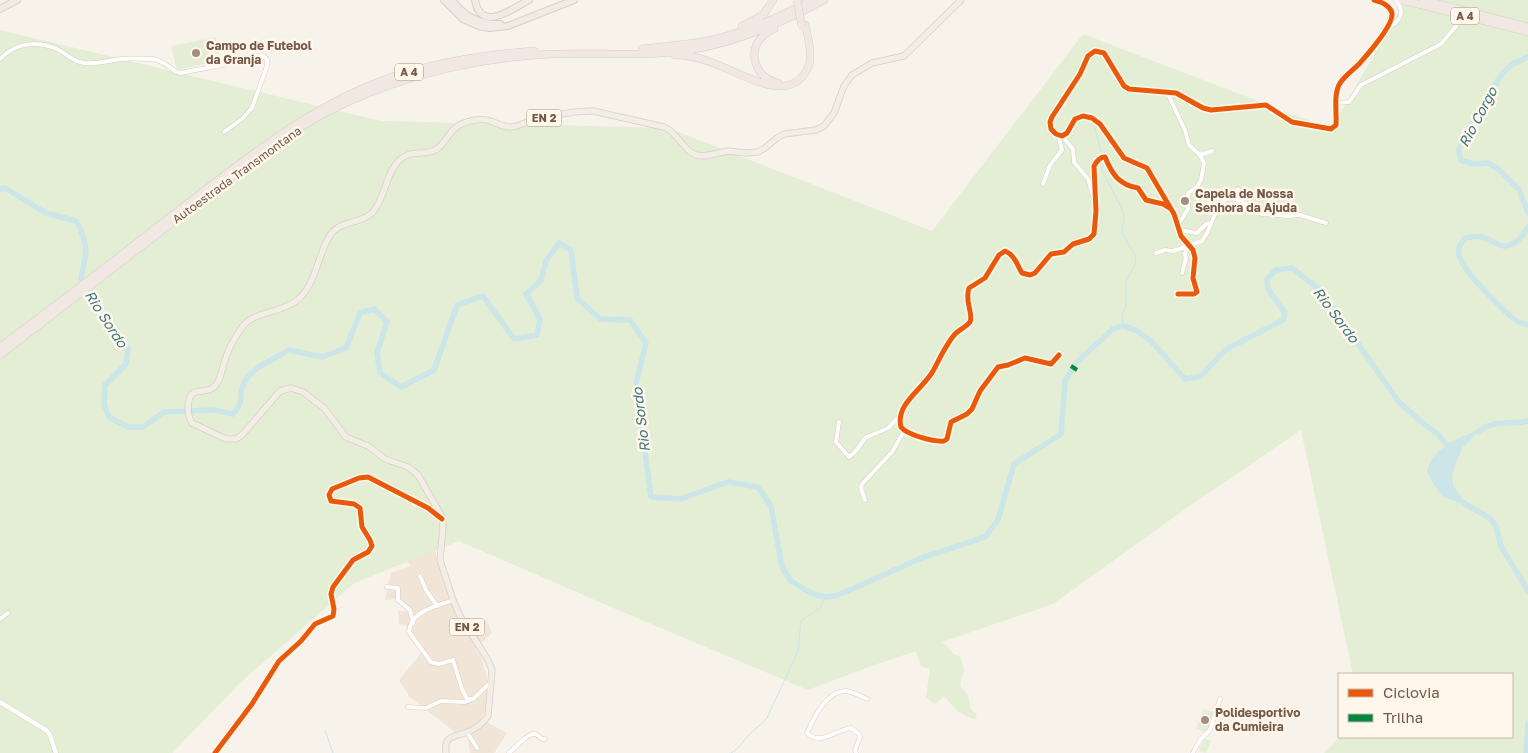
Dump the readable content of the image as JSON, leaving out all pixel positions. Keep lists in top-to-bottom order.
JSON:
{
  "streets": {
    "highway": ["A 4", "Autoestrada Transmontana"],
    "main road": ["EN 2"]
  },
  "water": ["Rio Corgo", "Rio Sordo"],
  "places": ["Campo de Futebol da Granja", "Capela de Nossa Senhora da Ajuda", "Polidesportivo da Cumieira"],
  "legend": ["Ciclovia", "Trilha"]
}
